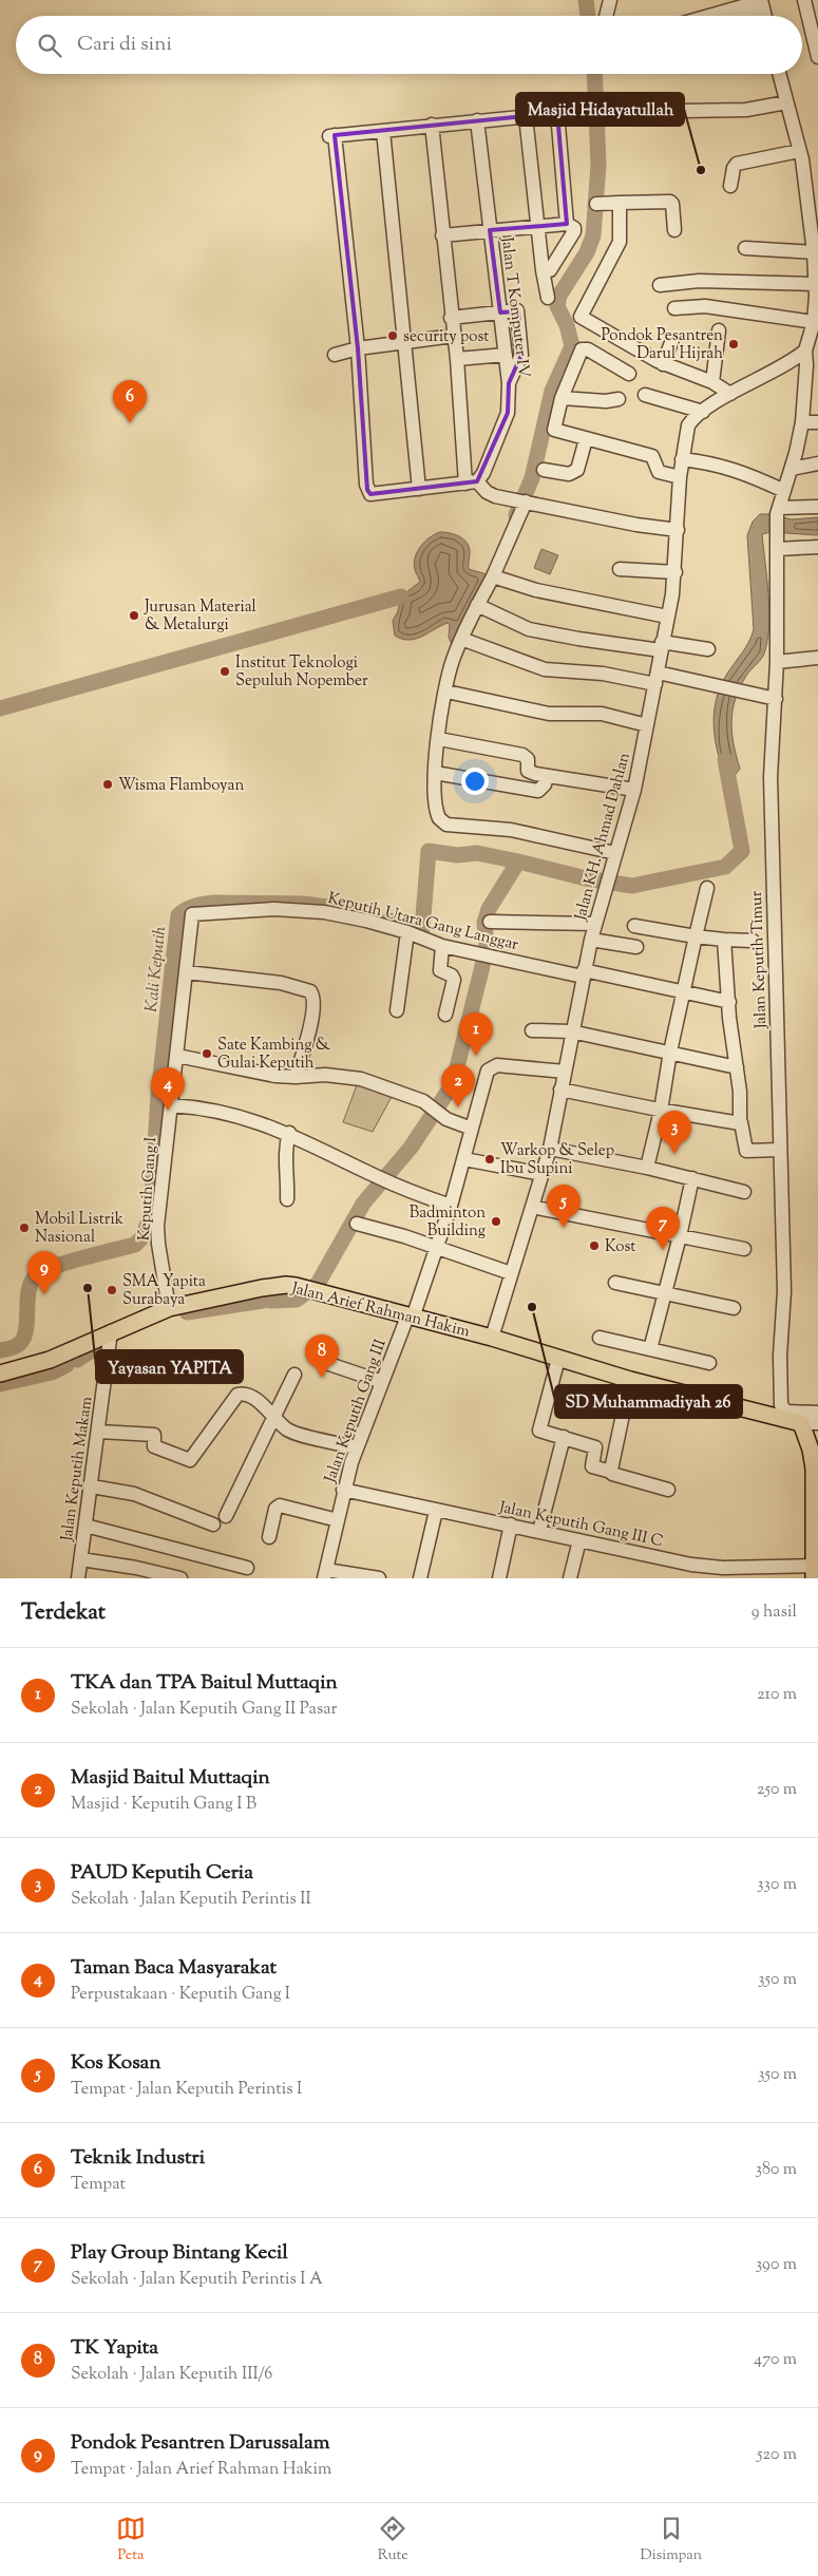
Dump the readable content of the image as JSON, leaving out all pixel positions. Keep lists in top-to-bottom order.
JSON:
{
  "streets": {
    "main road": ["Jalan Arief Rahman Hakim"],
    "street": [
      "Jalan T Komputer IV",
      "Jalan KH. Ahmad Dahlan",
      "Keputih Utara Gang Langgar",
      "Jalan Keputih Timur",
      "Keputih Gang I",
      "Jalan Keputih Gang III",
      "Jalan Keputih Makam",
      "Jalan Keputih Gang III C"
    ]
  },
  "crossings": [
    ["Jalan KH. Ahmad Dahlan", "Keputih Utara Gang Langgar"],
    ["Jalan KH. Ahmad Dahlan", "Jalan Keputih Timur"],
    ["Jalan KH. Ahmad Dahlan", "Jalan Arief Rahman Hakim"],
    ["Jalan KH. Ahmad Dahlan", "Jalan Keputih Gang III"],
    ["Keputih Utara Gang Langgar", "Keputih Gang I"],
    ["Jalan Keputih Timur", "Jalan Arief Rahman Hakim"],
    ["Keputih Gang I", "Jalan Arief Rahman Hakim"],
    ["Jalan Arief Rahman Hakim", "Jalan Keputih Gang III"],
    ["Jalan Arief Rahman Hakim", "Jalan Keputih Makam"],
    ["Jalan Keputih Gang III", "Jalan Keputih Gang III C"]
  ],
  "water": ["Kali Keputih"],
  "places": [
    "Masjid Hidayatullah",
    "security post",
    "Pondok Pesantren Darul Hijrah",
    "Jurusan Material & Metalurgi",
    "Institut Teknologi Sepuluh Nopember",
    "Wisma Flamboyan",
    "Sate Kambing & Gulai Keputih",
    "Warkop & Selep Ibu Supini",
    "Badminton Building",
    "Mobil Listrik Nasional",
    "Kost",
    "Yayasan YAPITA",
    "SMA Yapita Surabaya",
    "SD Muhammadiyah 26"
  ],
  "page": {
    "search": "Cari di sini",
    "pins": [
      "6",
      "1",
      "2",
      "4",
      "3",
      "5",
      "7",
      "9",
      "8"
    ],
    "heading": ["Terdekat", "9 hasil"],
    "list": [
      {
        "mark": "1",
        "name": "TKA dan TPA Baitul Muttaqin",
        "note": "Sekolah · Jalan Keputih Gang II Pasar",
        "value": "210 m"
      },
      {
        "mark": "2",
        "name": "Masjid Baitul Muttaqin",
        "note": "Masjid · Keputih Gang I B",
        "value": "250 m"
      },
      {
        "mark": "3",
        "name": "PAUD Keputih Ceria",
        "note": "Sekolah · Jalan Keputih Perintis II",
        "value": "330 m"
      },
      {
        "mark": "4",
        "name": "Taman Baca Masyarakat",
        "note": "Perpustakaan · Keputih Gang I",
        "value": "350 m"
      },
      {
        "mark": "5",
        "name": "Kos Kosan",
        "note": "Tempat · Jalan Keputih Perintis I",
        "value": "350 m"
      },
      {
        "mark": "6",
        "name": "Teknik Industri",
        "note": "Tempat",
        "value": "380 m"
      },
      {
        "mark": "7",
        "name": "Play Group Bintang Kecil",
        "note": "Sekolah · Jalan Keputih Perintis I A",
        "value": "390 m"
      },
      {
        "mark": "8",
        "name": "TK Yapita",
        "note": "Sekolah · Jalan Keputih III/6",
        "value": "470 m"
      },
      {
        "mark": "9",
        "name": "Pondok Pesantren Darussalam",
        "note": "Tempat · Jalan Arief Rahman Hakim",
        "value": "520 m"
      }
    ],
    "nav": ["Peta", "Rute", "Disimpan"]
  }
}
